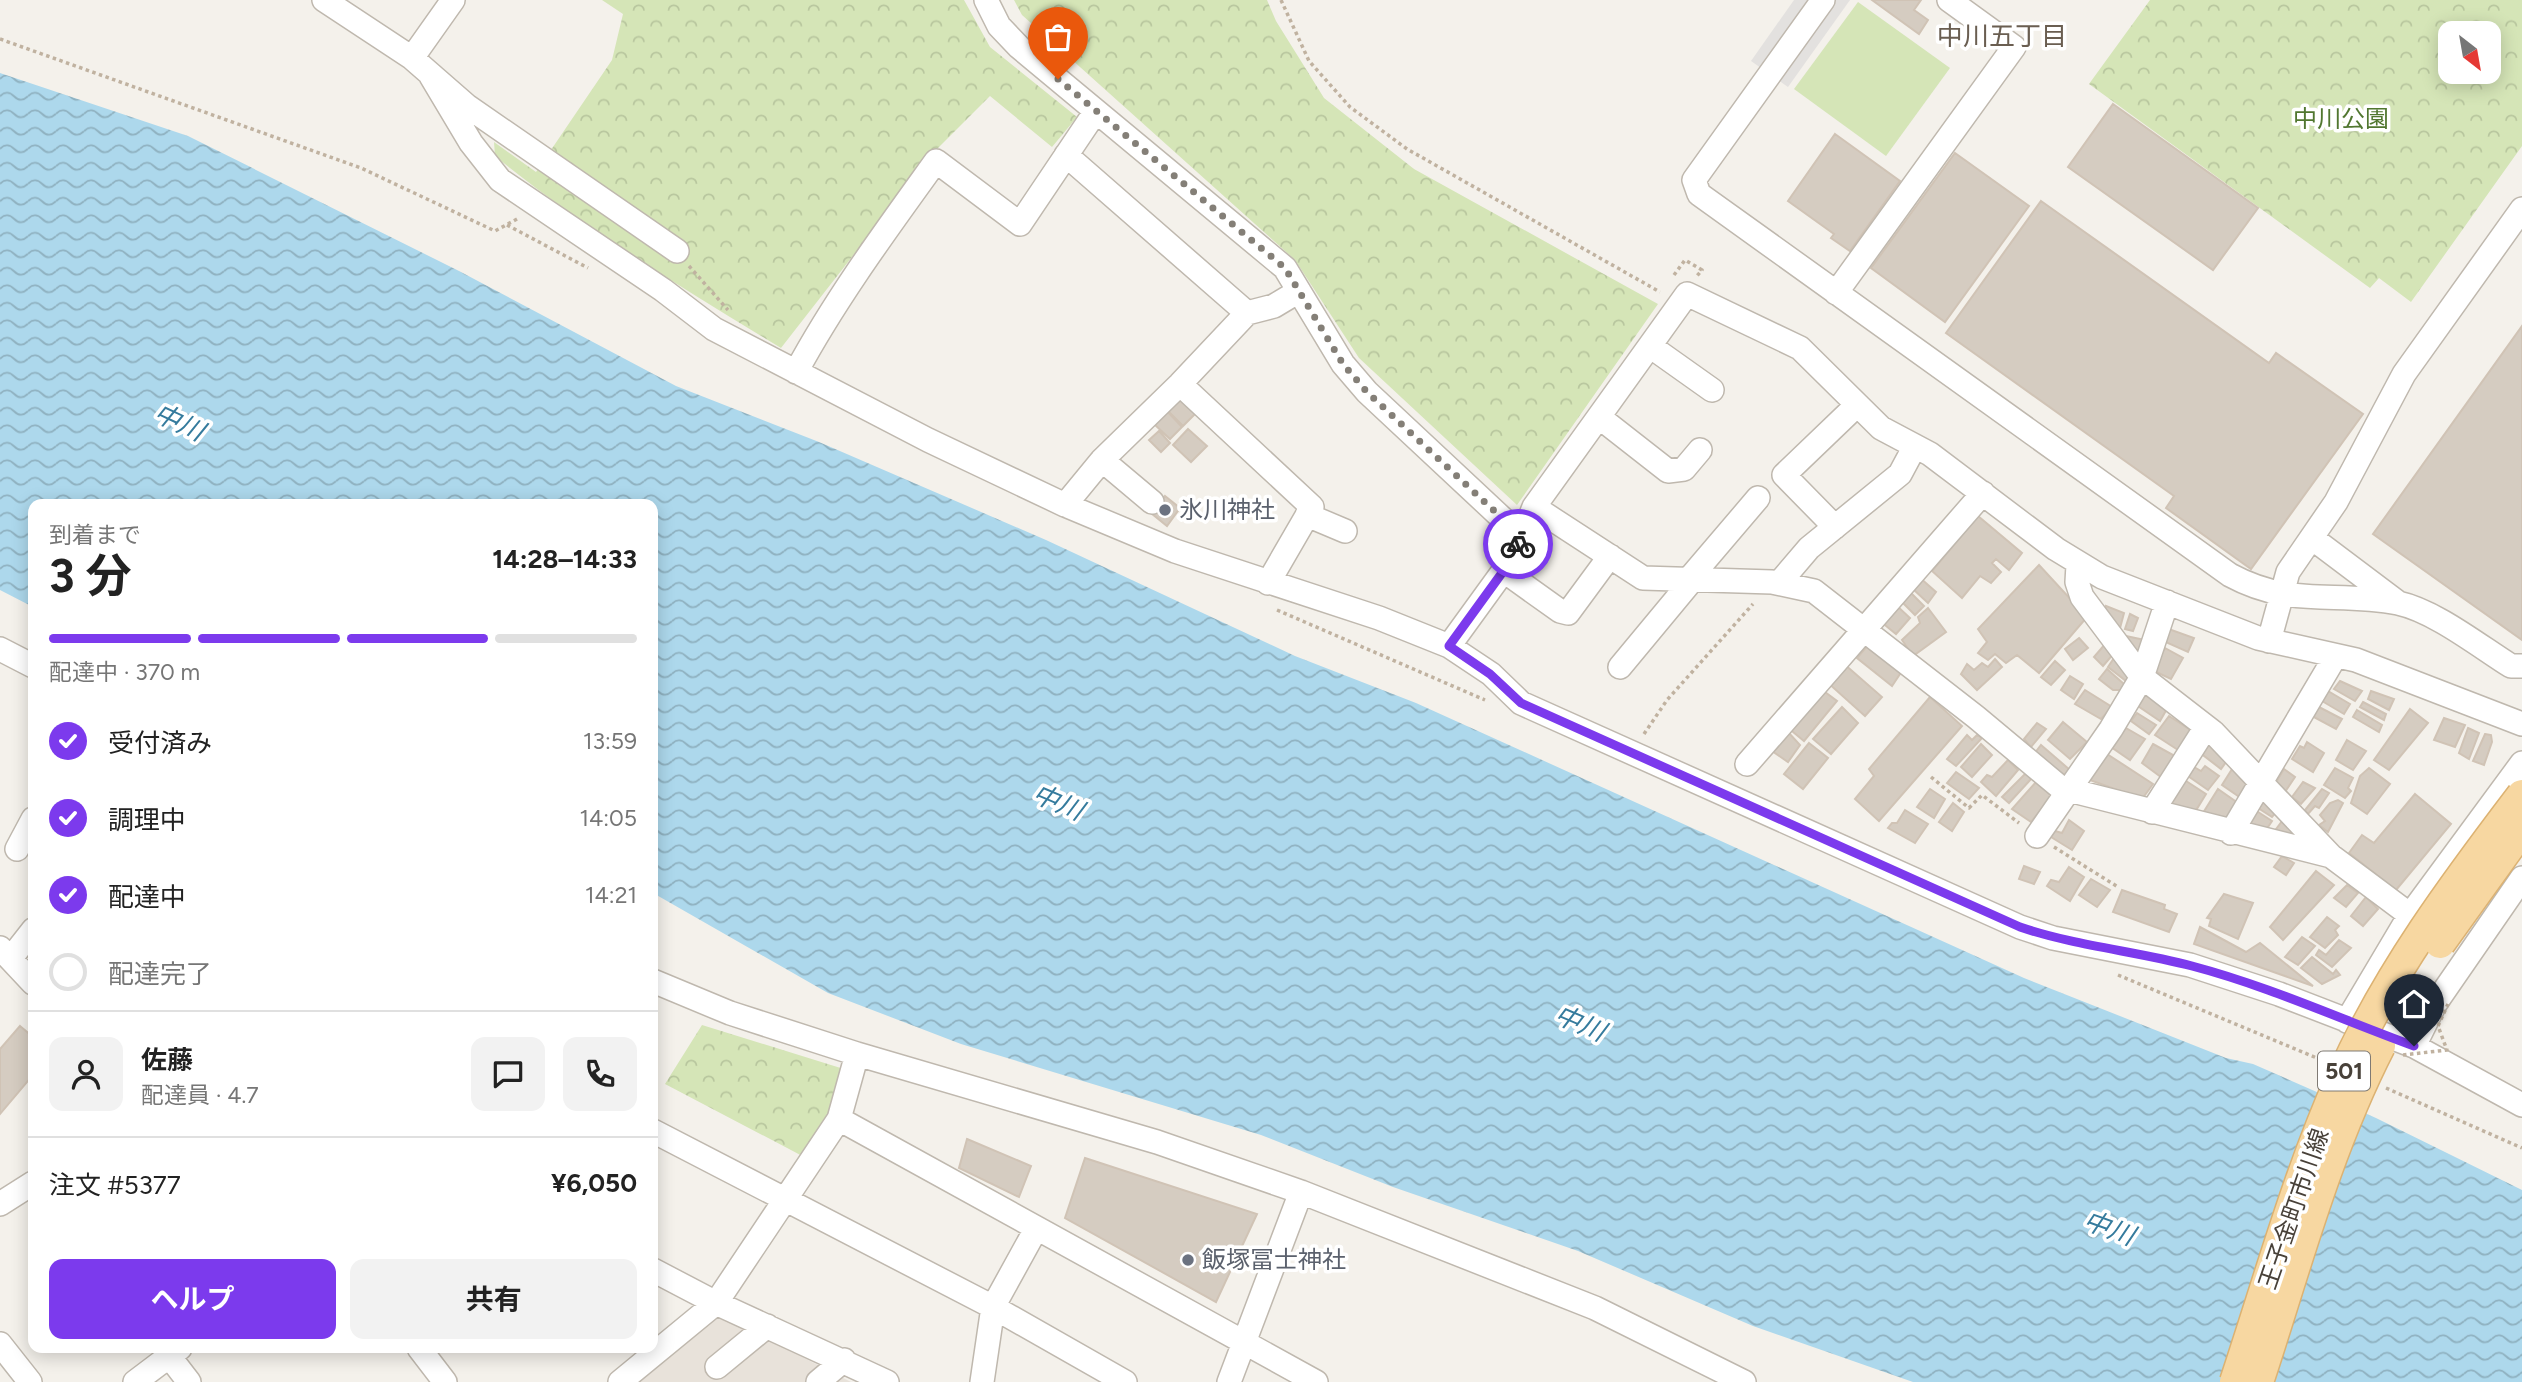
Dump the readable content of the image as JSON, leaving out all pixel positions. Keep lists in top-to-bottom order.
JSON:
{
  "streets": {
    "main road": ["501", "王子金町市川線"]
  },
  "districts": ["中川五丁目"],
  "water": ["中川"],
  "parks": ["中川公園"],
  "places": ["氷川神社", "飯塚冨士神社"],
  "north": "bottom right",
  "page": {
    "heading": ["3 分", "到着まで", "14:28–14:33"],
    "panel": [
      "佐藤",
      "配達員 · 4.7",
      "注文 #5377",
      "¥6,050"
    ],
    "bar": "配達中 · 370 m",
    "list": [
      ["受付済み", "13:59"],
      ["調理中", "14:05"],
      ["配達中", "14:21"],
      "配達完了"
    ],
    "buttons": ["ヘルプ", "共有"]
  }
}
